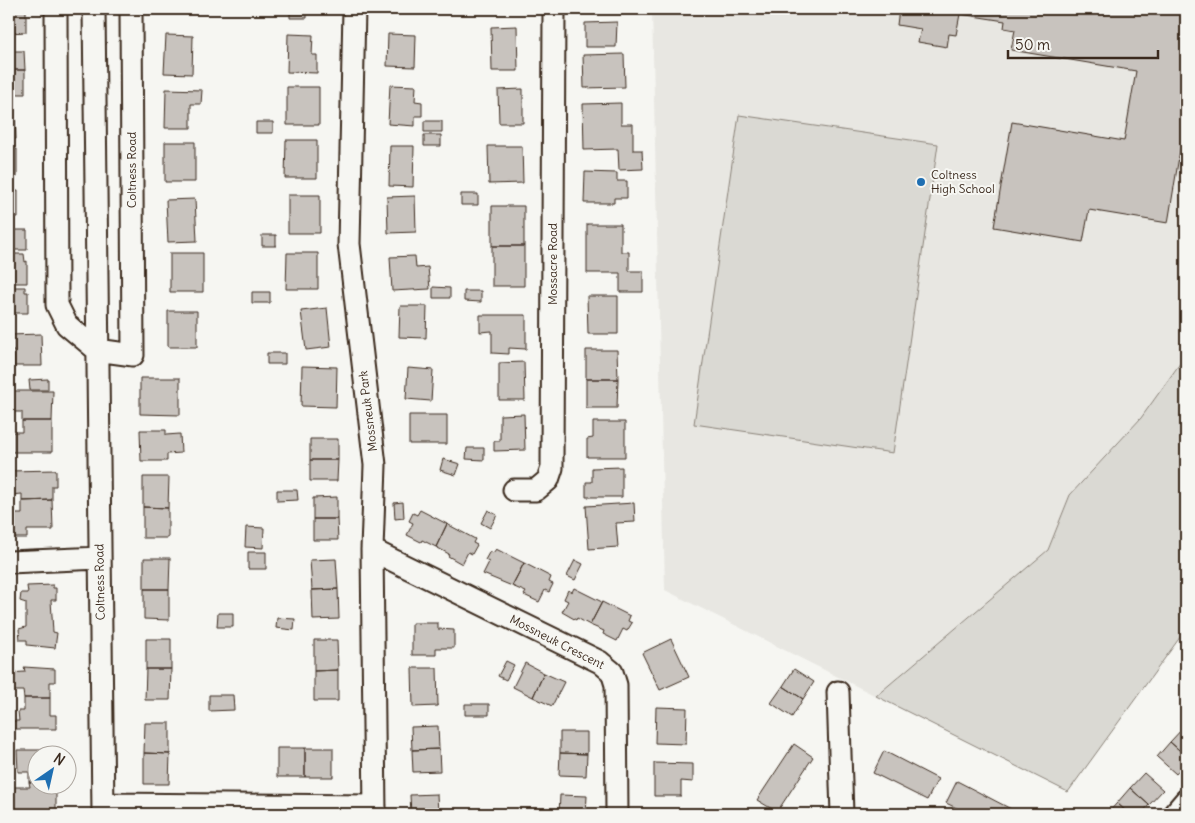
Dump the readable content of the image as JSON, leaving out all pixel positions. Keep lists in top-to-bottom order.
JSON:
{
  "streets": {
    "street": [
      "Coltness Road",
      "Mossacre Road",
      "Mossneuk Park",
      "Mossneuk Crescent"
    ]
  },
  "crossings": [
    ["Mossneuk Park", "Mossneuk Crescent"]
  ],
  "places": ["Coltness High School"],
  "scale_bar": "50 m",
  "north": "top right"
}
